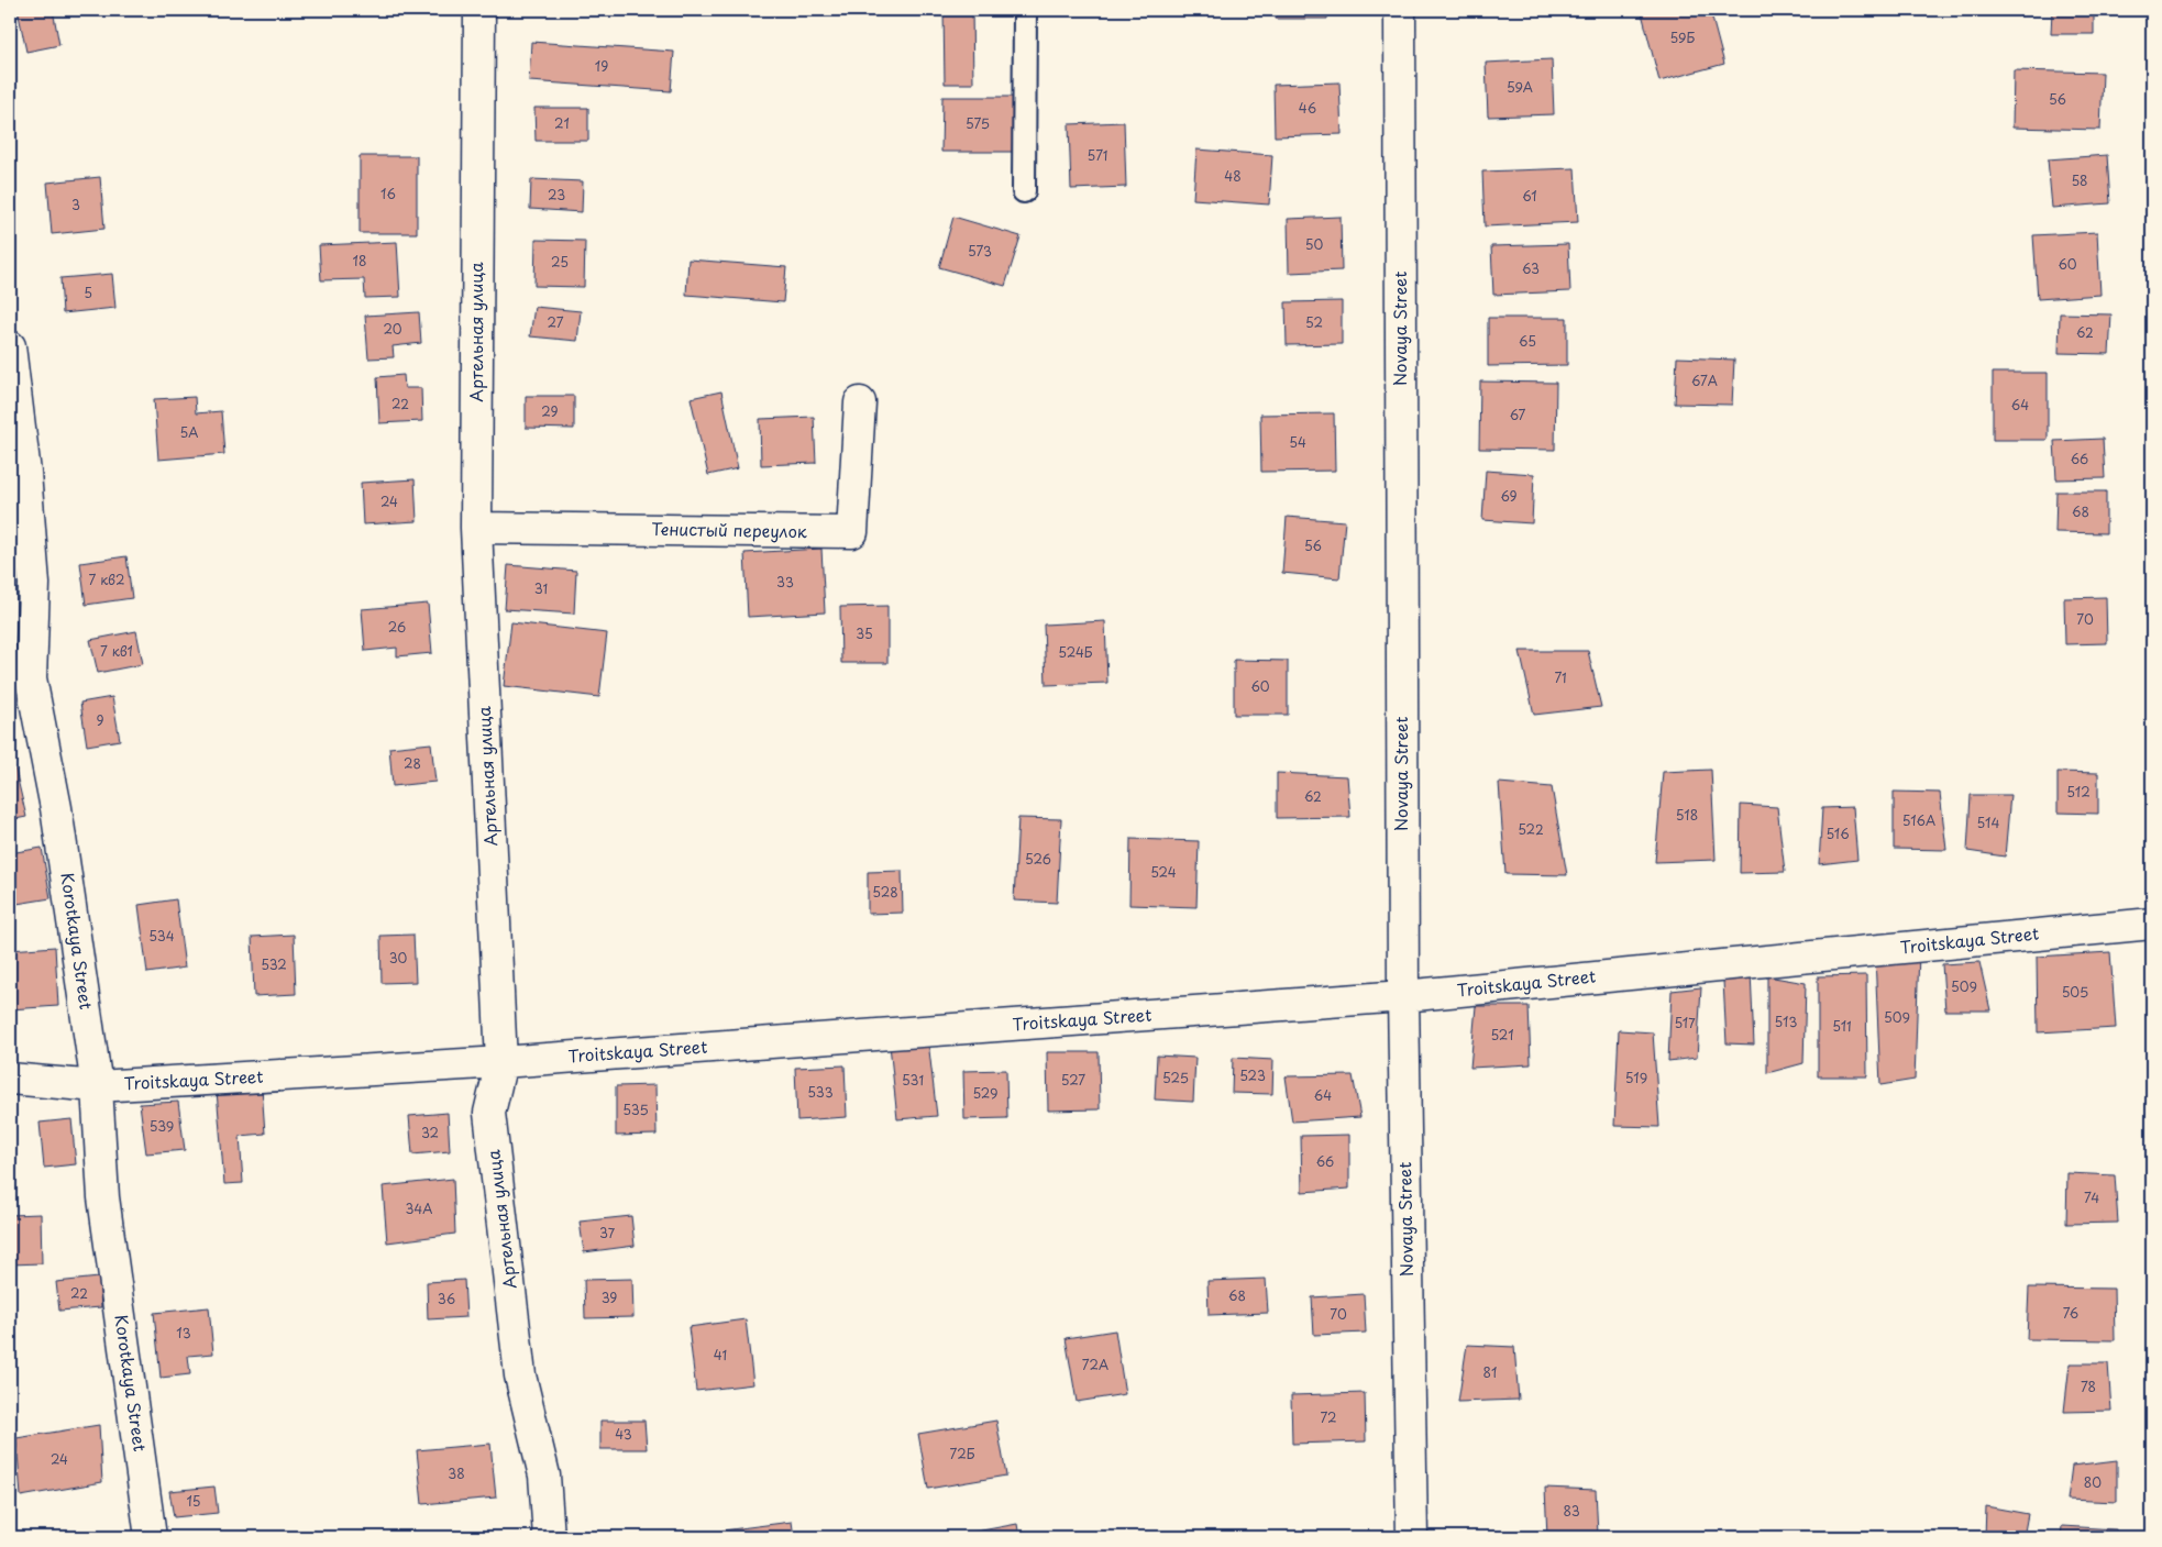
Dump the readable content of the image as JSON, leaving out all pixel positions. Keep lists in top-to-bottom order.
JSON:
{
  "streets": {
    "street": [
      "Novaya Street",
      "Артельная улица",
      "Тенистый переулок",
      "Korotkaya Street",
      "Troitskaya Street"
    ]
  },
  "crossings": [
    ["Novaya Street", "Troitskaya Street"],
    ["Артельная улица", "Тенистый переулок"],
    ["Артельная улица", "Troitskaya Street"],
    ["Korotkaya Street", "Troitskaya Street"]
  ],
  "house_numbers": [
    "59Б",
    "19",
    "59А",
    "56",
    "46",
    "21",
    "575",
    "571",
    "48",
    "58",
    "16",
    "23",
    "61",
    "3",
    "50",
    "573",
    "18",
    "25",
    "60",
    "63",
    "5",
    "27",
    "52",
    "20",
    "62",
    "65",
    "67А",
    "22",
    "64",
    "29",
    "67",
    "5А",
    "54",
    "66",
    "69",
    "24",
    "68",
    "56",
    "7 кв2",
    "33",
    "31",
    "70",
    "26",
    "35",
    "7 кв1",
    "524Б",
    "71",
    "60",
    "9",
    "28",
    "512",
    "62",
    "518",
    "516А",
    "514",
    "522",
    "516",
    "526",
    "524",
    "528",
    "534",
    "30",
    "532",
    "509",
    "505",
    "509",
    "513",
    "517",
    "511",
    "521",
    "523",
    "525",
    "519",
    "531",
    "527",
    "533",
    "529",
    "64",
    "535",
    "539",
    "32",
    "66",
    "74",
    "34А",
    "37",
    "22",
    "68",
    "39",
    "36",
    "76",
    "70",
    "13",
    "41",
    "72А",
    "81",
    "78",
    "72",
    "43",
    "72Б",
    "24",
    "38",
    "80",
    "15",
    "83"
  ]
}
